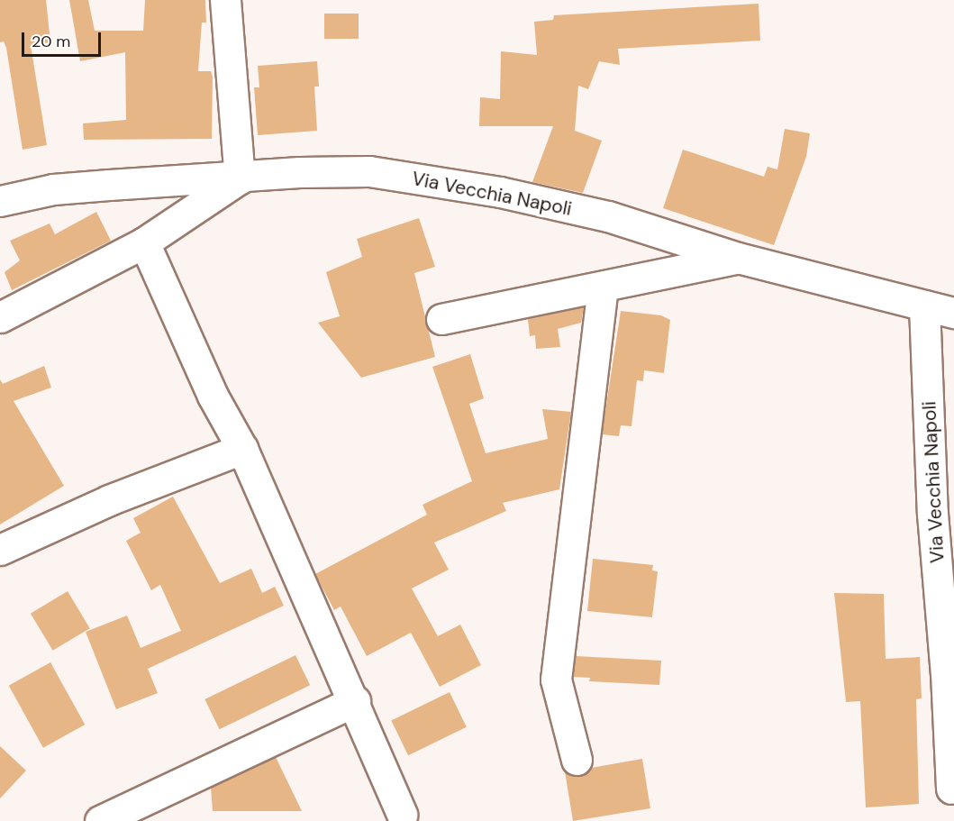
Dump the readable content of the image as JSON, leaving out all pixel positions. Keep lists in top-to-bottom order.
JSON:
{
  "streets": {
    "street": ["Via Vecchia Napoli"]
  },
  "scale_bar": "20 m"
}
